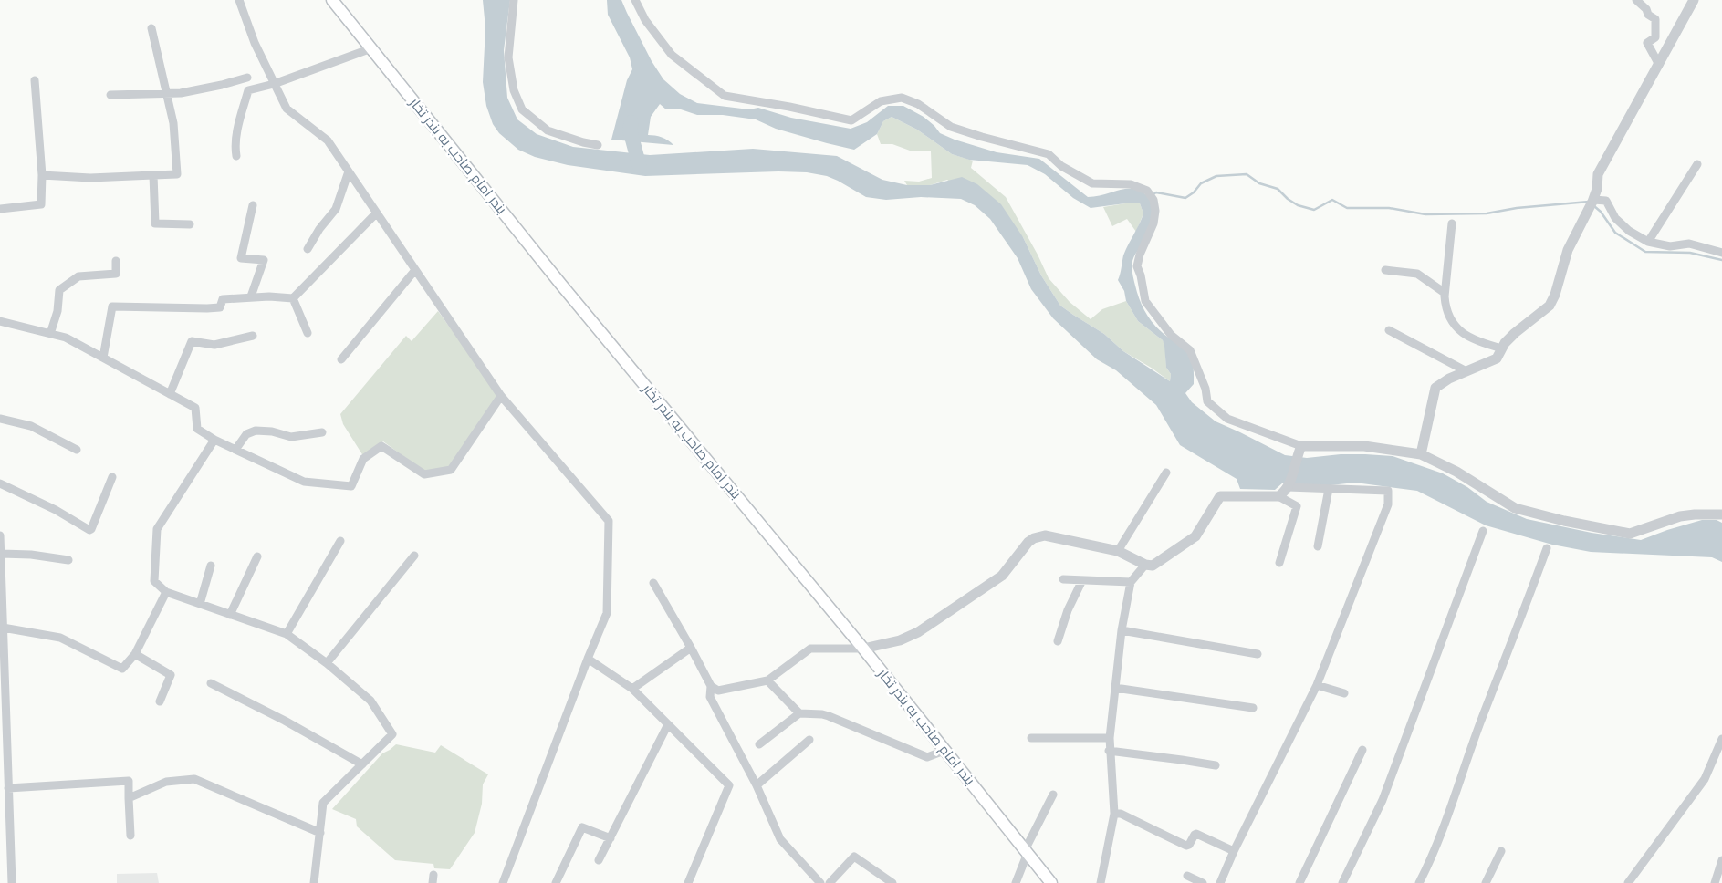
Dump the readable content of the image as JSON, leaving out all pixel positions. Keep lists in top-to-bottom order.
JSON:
{
  "streets": {
    "main road": ["بندر امام صاحب به بندر تخار"]
  }
}
